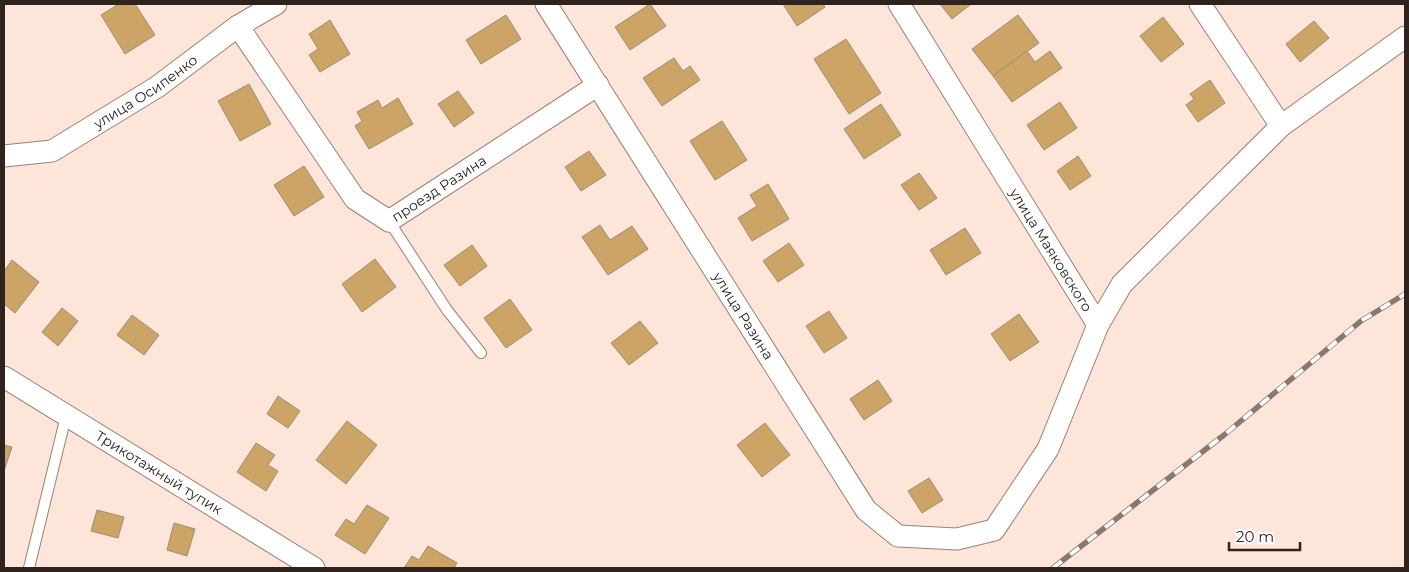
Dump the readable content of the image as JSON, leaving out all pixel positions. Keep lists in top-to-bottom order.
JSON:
{
  "streets": {
    "street": [
      "улица Осипенко",
      "проезд Разина",
      "улица Маяковского",
      "улица Разина",
      "Трикотажный тупик"
    ]
  },
  "crossings": [
    ["улица Осипенко", "проезд Разина"],
    ["проезд Разина", "улица Разина"],
    ["улица Маяковского", "улица Разина"]
  ],
  "scale_bar": "20 m"
}
